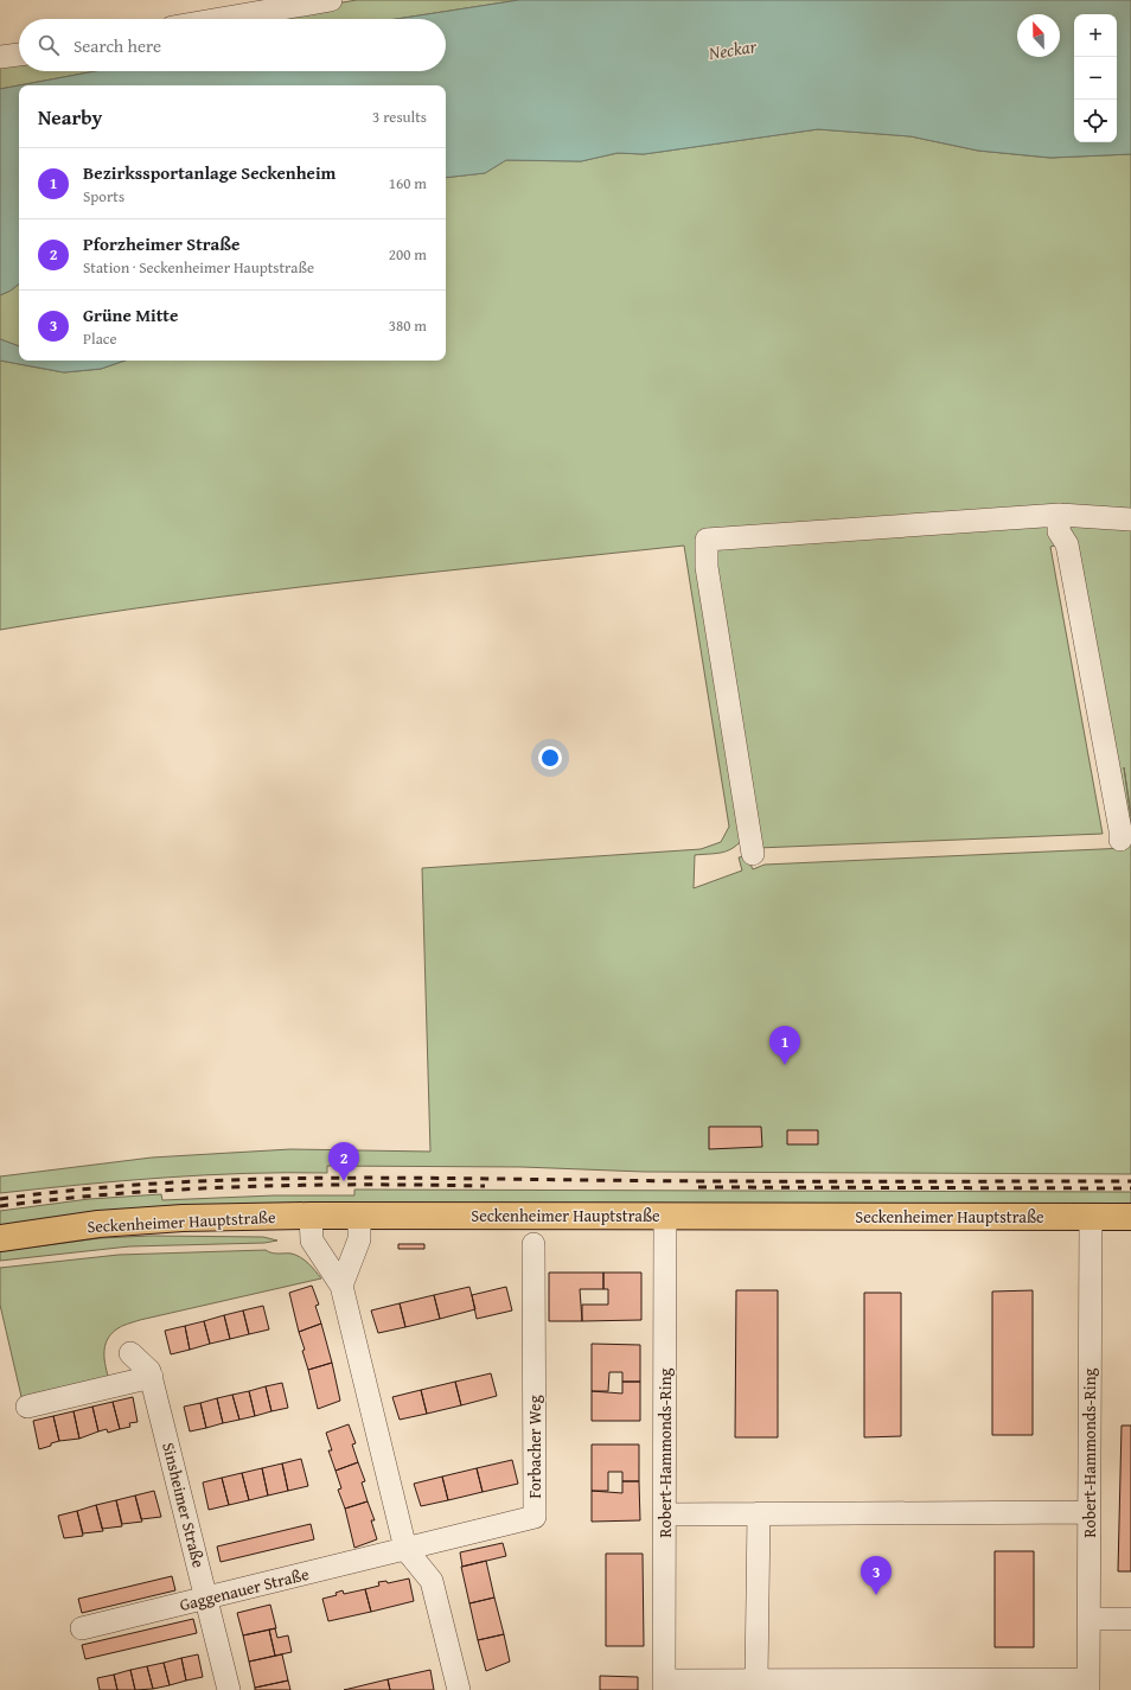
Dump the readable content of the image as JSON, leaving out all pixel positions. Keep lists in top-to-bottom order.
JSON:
{
  "streets": {
    "main road": ["Seckenheimer Hauptstraße"],
    "street": [
      "Forbacher Weg",
      "Robert-Hammonds-Ring",
      "Sinsheimer Straße",
      "Gaggenauer Straße"
    ]
  },
  "crossings": [
    ["Seckenheimer Hauptstraße", "Robert-Hammonds-Ring"],
    ["Forbacher Weg", "Gaggenauer Straße"],
    ["Sinsheimer Straße", "Gaggenauer Straße"]
  ],
  "water": ["Neckar"],
  "north": "top",
  "page": {
    "map_buttons": ["+", "−"],
    "search": "Search here",
    "heading": ["Nearby", "3 results"],
    "list": [
      {
        "mark": "1",
        "name": "Bezirkssportanlage Seckenheim",
        "note": "Sports",
        "value": "160 m"
      },
      {
        "mark": "2",
        "name": "Pforzheimer Straße",
        "note": "Station · Seckenheimer Hauptstraße",
        "value": "200 m"
      },
      {
        "mark": "3",
        "name": "Grüne Mitte",
        "note": "Place",
        "value": "380 m"
      }
    ],
    "pins": ["1", "2", "3"]
  }
}
